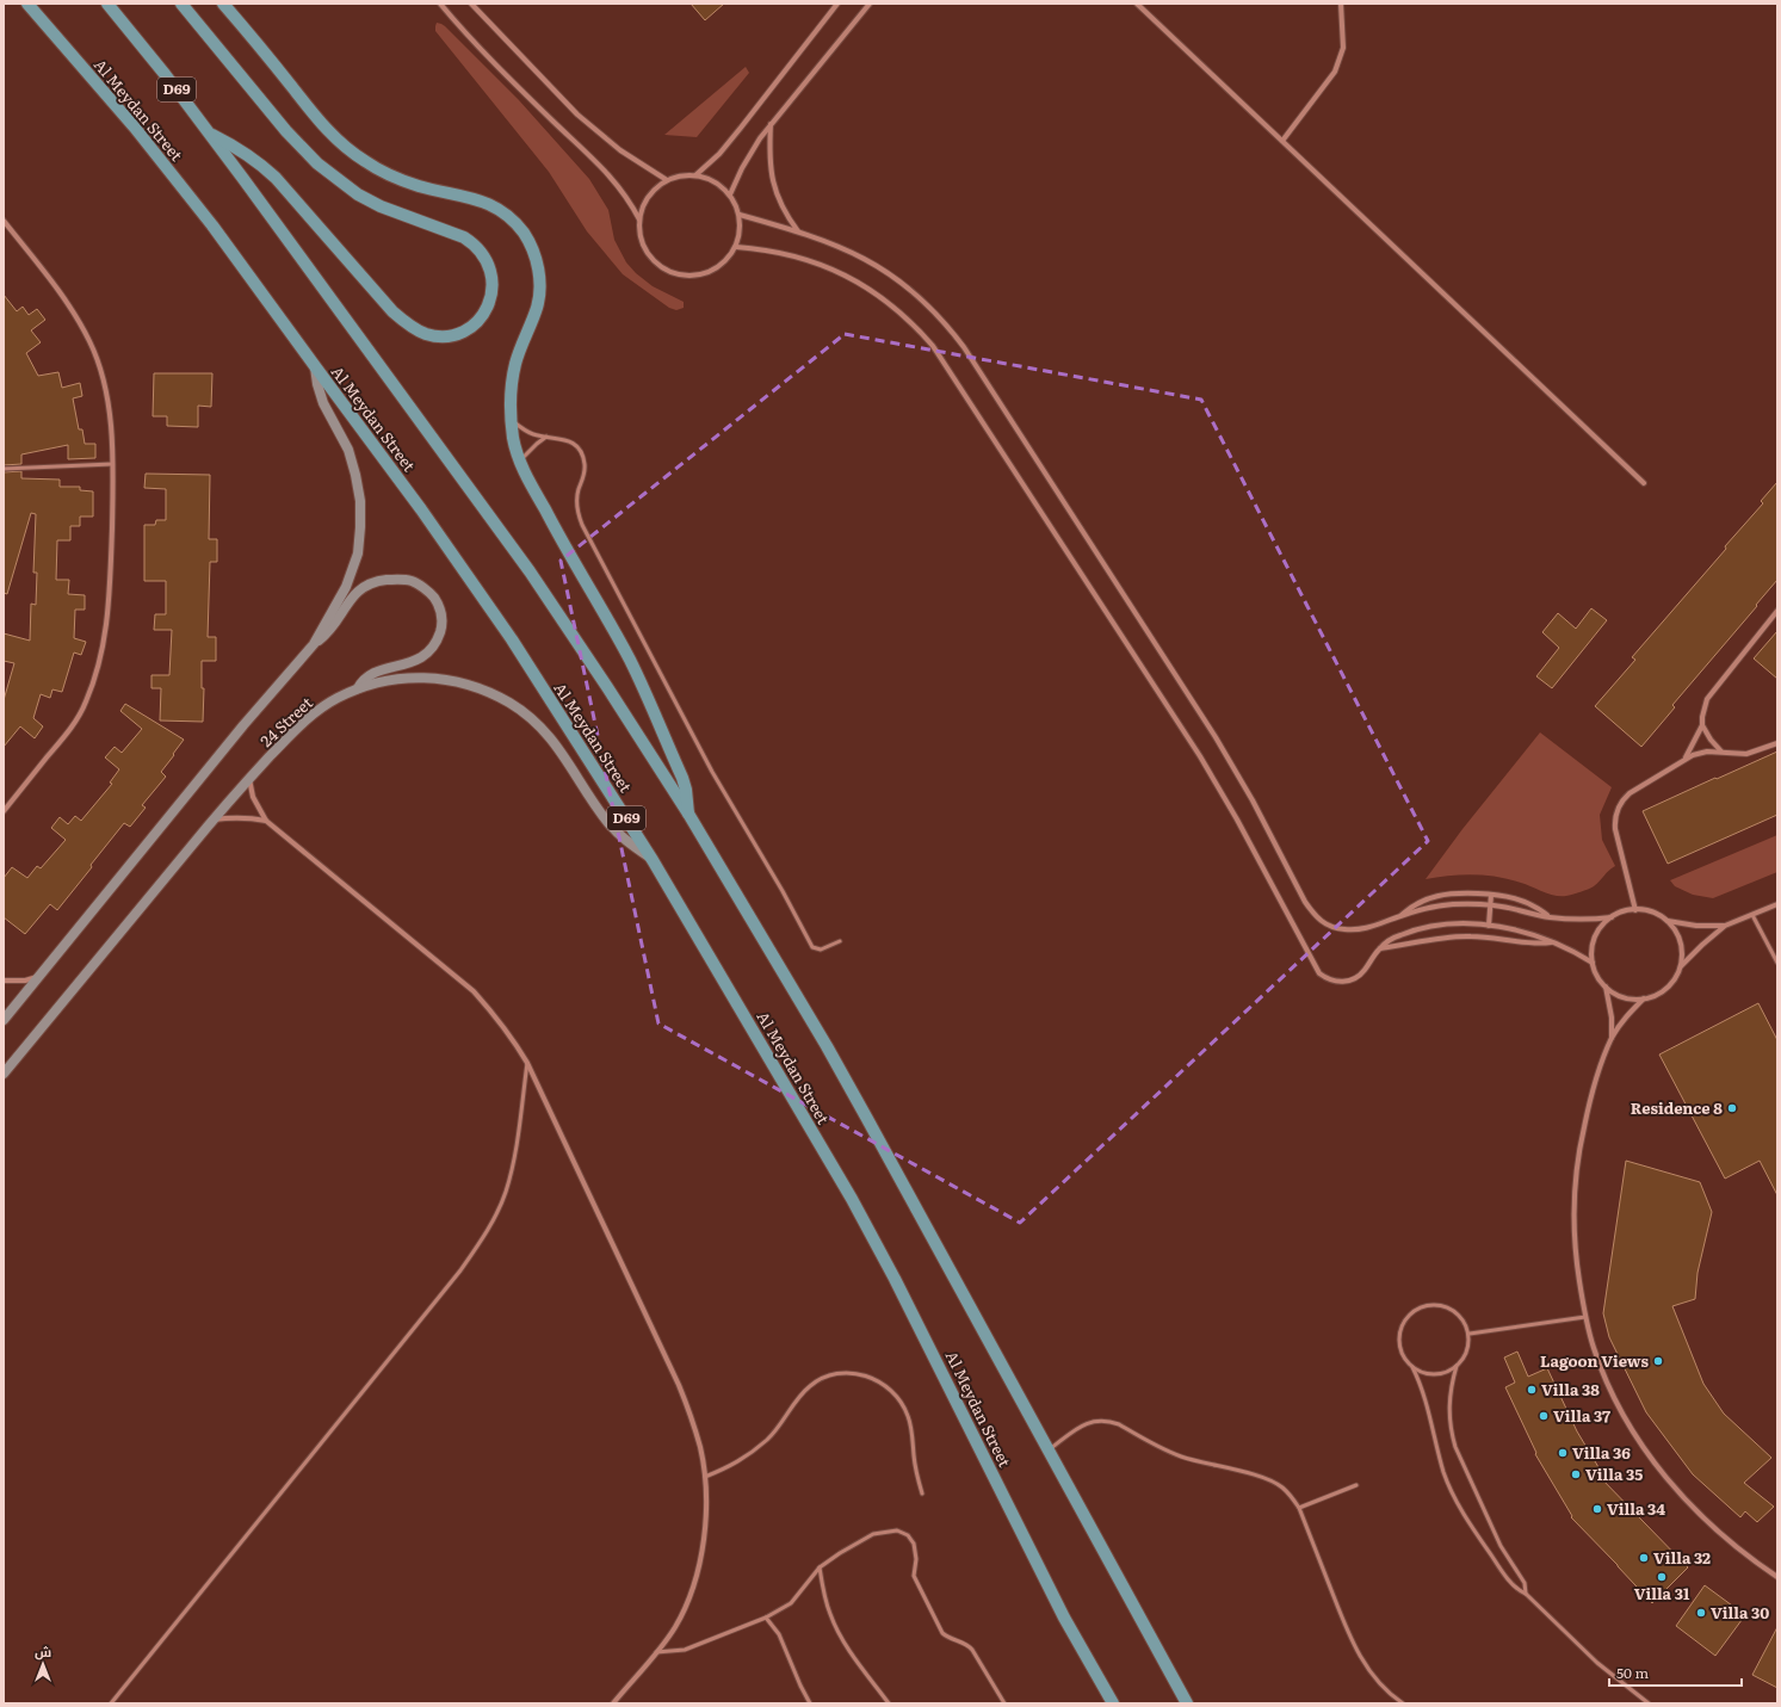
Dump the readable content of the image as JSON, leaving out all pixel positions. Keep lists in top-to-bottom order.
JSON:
{
  "streets": {
    "main road": ["D69", "Al Meydan Street"],
    "street": ["24 Street"]
  },
  "crossings": [
    ["Al Meydan Street", "24 Street"]
  ],
  "places": [
    "Residence 8",
    "Lagoon Views",
    "Villa 38",
    "Villa 37",
    "Villa 36",
    "Villa 35",
    "Villa 34",
    "Villa 32",
    "Villa 31",
    "Villa 30"
  ],
  "scale_bar": "50 m",
  "north": "top"
}
